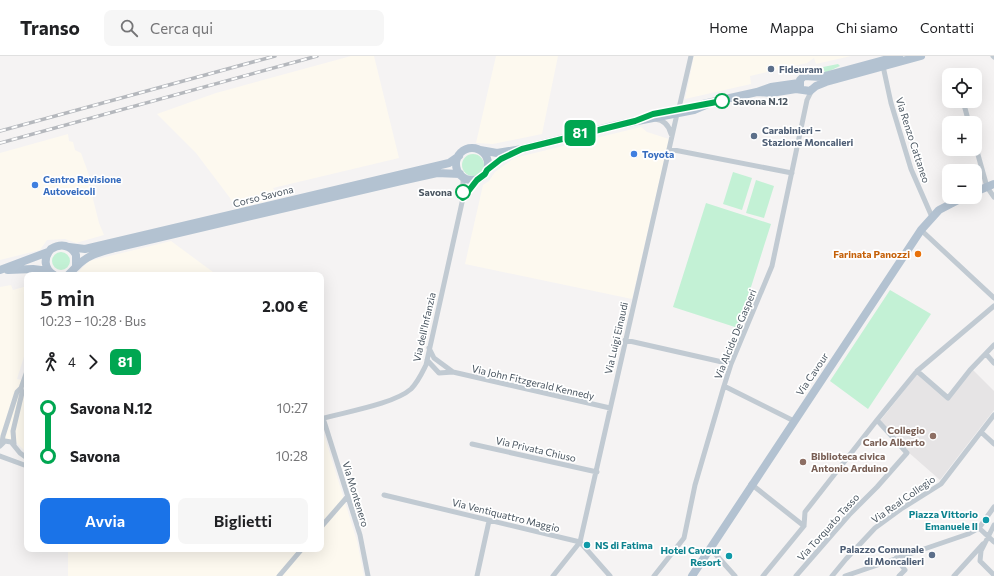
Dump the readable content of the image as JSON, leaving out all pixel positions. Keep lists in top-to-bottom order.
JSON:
{
  "streets": {
    "main road": ["Corso Savona", "Via Cavour"],
    "street": [
      "Via Renzo Cattaneo",
      "Via dell'Infanzia",
      "Via Alcide De Gasperi",
      "Via Luigi Einaudi",
      "Via John Fitzgerald Kennedy",
      "Via Privata Chiuso",
      "Via Montenero",
      "Via Real Collegio",
      "Via Ventiquattro Maggio",
      "Via Torquato Tasso"
    ]
  },
  "crossings": [
    ["Via Renzo Cattaneo", "Via Cavour"],
    ["Corso Savona", "Via dell'Infanzia"],
    ["Via dell'Infanzia", "Via John Fitzgerald Kennedy"],
    ["Via Luigi Einaudi", "Via John Fitzgerald Kennedy"],
    ["Via Luigi Einaudi", "Via Privata Chiuso"],
    ["Via Luigi Einaudi", "Via Ventiquattro Maggio"]
  ],
  "places": [
    "Fideuram",
    "Savona N.12",
    "Carabinieri – Stazione Moncalieri",
    "Toyota",
    "Centro Revisione Autoveicoli",
    "Savona",
    "Farinata Panozzi",
    "Collegio Carlo Alberto",
    "Biblioteca civica Antonio Arduino",
    "Piazza Vittorio Emanuele II",
    "NS di Fatima",
    "Palazzo Comunale di Moncalieri",
    "Hotel Cavour Resort"
  ],
  "lines": ["bus line 81"],
  "page": {
    "header": "Transo",
    "search": "Cerca qui",
    "nav": [
      "Home",
      "Mappa",
      "Chi siamo",
      "Contatti"
    ],
    "on_map": "81",
    "map_buttons": ["+", "−"],
    "heading": ["5 min", "10:23 – 10:28 · Bus", "2.00 €"],
    "legs": ["4", "81"],
    "list": [
      {
        "name": "Savona N.12",
        "value": "10:27"
      },
      {
        "name": "Savona",
        "value": "10:28"
      }
    ],
    "buttons": ["Avvia", "Biglietti"]
  }
}
